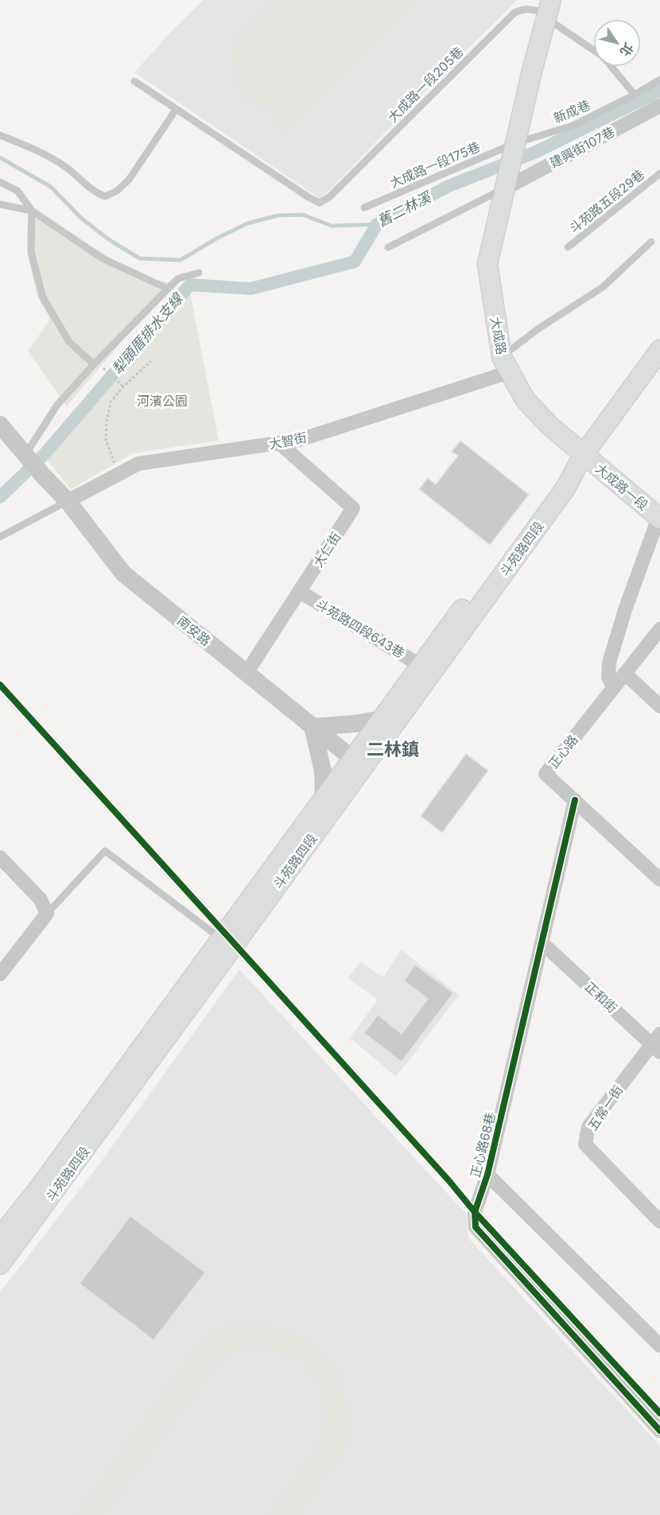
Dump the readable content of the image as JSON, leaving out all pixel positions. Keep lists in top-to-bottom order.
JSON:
{
  "streets": {
    "main road": ["大成路", "大成路一段", "斗苑路四段"],
    "street": [
      "建興街107巷",
      "大智街",
      "大仁街",
      "斗苑路四段643巷",
      "南安路",
      "正心路",
      "正和街",
      "五常一街",
      "正心路68巷"
    ],
    "lane": [
      "大成路一段205巷",
      "新成巷",
      "大成路一段175巷",
      "斗苑路五段29巷"
    ]
  },
  "crossings": [
    ["新成巷", "大成路一段175巷"],
    ["新成巷", "大成路"],
    ["建興街107巷", "大成路"],
    ["大成路一段175巷", "大成路"],
    ["大成路", "大智街"],
    ["大成路", "大成路一段"],
    ["大成路", "斗苑路四段"],
    ["大智街", "大仁街"],
    ["大智街", "南安路"],
    ["大成路一段", "斗苑路四段"],
    ["斗苑路四段", "斗苑路四段643巷"],
    ["斗苑路四段", "南安路"],
    ["大仁街", "斗苑路四段643巷"],
    ["大仁街", "南安路"],
    ["正心路", "正心路68巷"],
    ["正和街", "五常一街"],
    ["正和街", "正心路68巷"]
  ],
  "districts": ["二林鎮"],
  "water": ["舊二林溪", "犁頭厝排水支線"],
  "parks": ["河濱公園"],
  "north": "bottom right"
}
